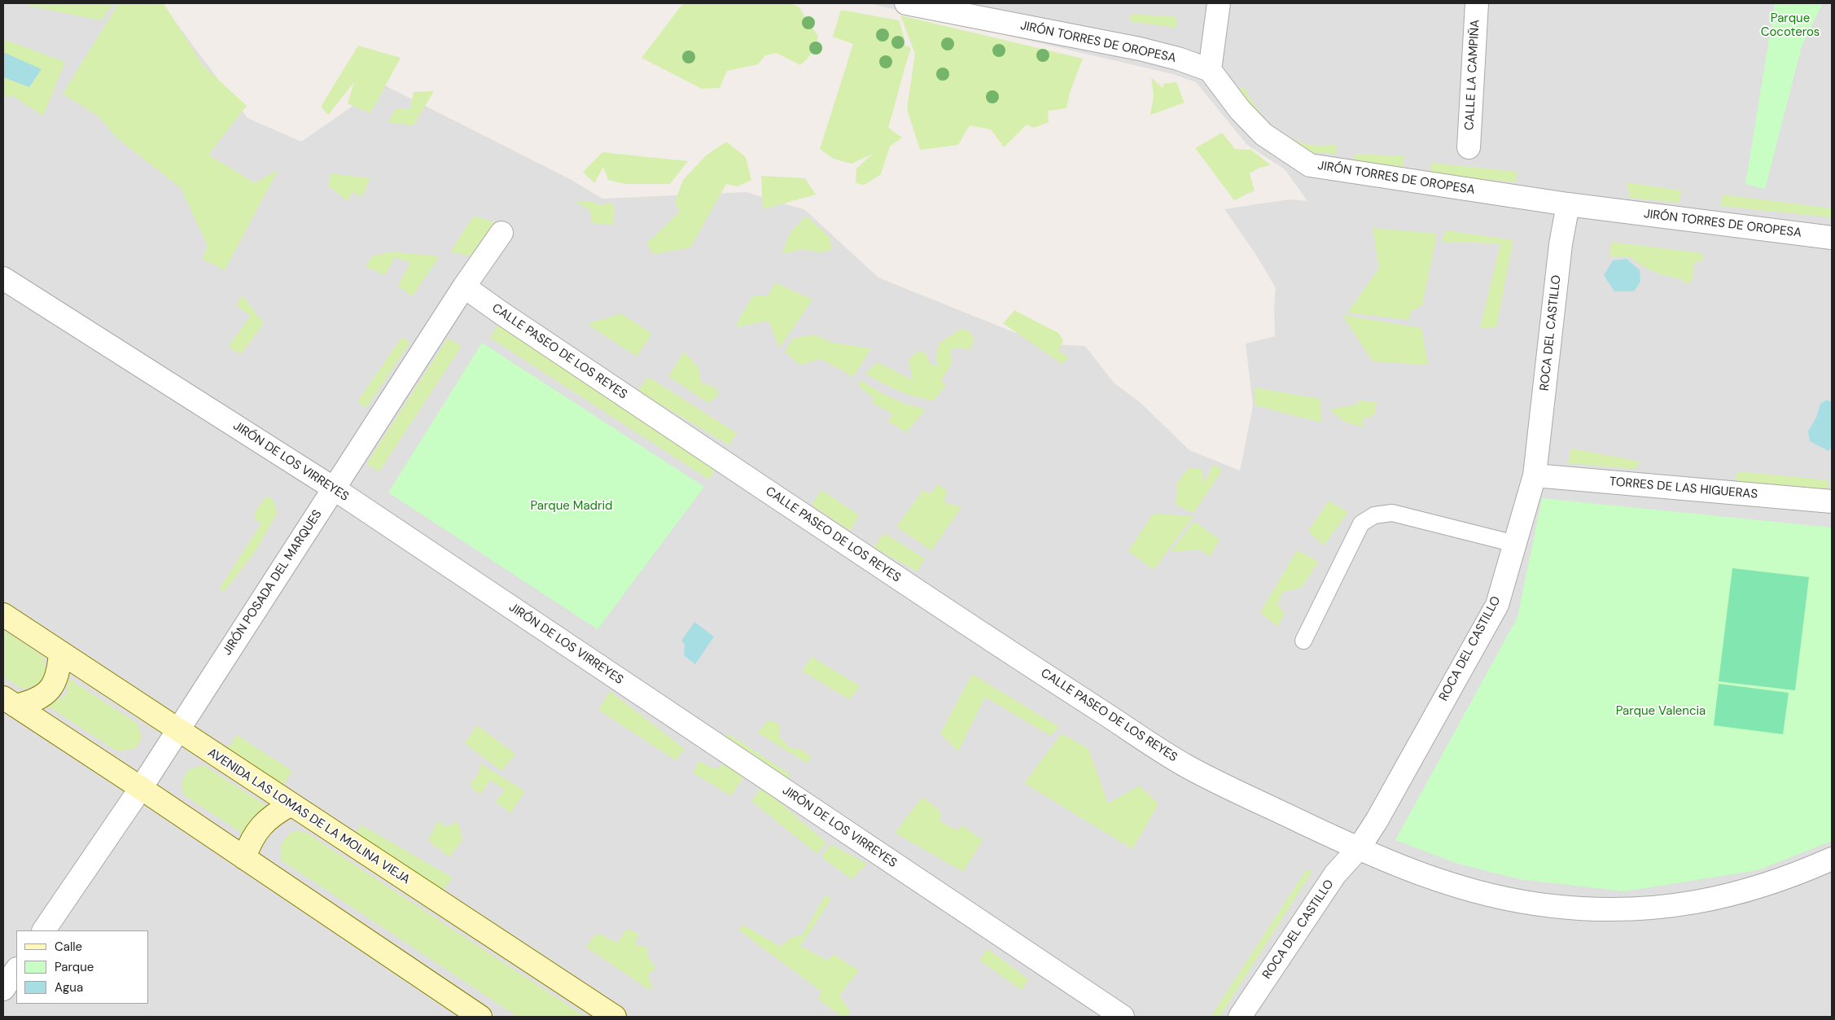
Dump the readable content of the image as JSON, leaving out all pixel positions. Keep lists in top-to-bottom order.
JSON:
{
  "streets": {
    "street": [
      "JIRÓN TORRES DE OROPESA",
      "CALLE LA CAMPIÑA",
      "ROCA DEL CASTILLO",
      "CALLE PASEO DE LOS REYES",
      "JIRÓN DE LOS VIRREYES",
      "TORRES DE LAS HIGUERAS",
      "JIRÓN POSADA DEL MARQUES",
      "AVENIDA LAS LOMAS DE LA MOLINA VIEJA"
    ]
  },
  "crossings": [
    ["JIRÓN TORRES DE OROPESA", "ROCA DEL CASTILLO"],
    ["ROCA DEL CASTILLO", "CALLE PASEO DE LOS REYES"],
    ["ROCA DEL CASTILLO", "TORRES DE LAS HIGUERAS"],
    ["CALLE PASEO DE LOS REYES", "JIRÓN POSADA DEL MARQUES"],
    ["JIRÓN DE LOS VIRREYES", "JIRÓN POSADA DEL MARQUES"],
    ["JIRÓN POSADA DEL MARQUES", "AVENIDA LAS LOMAS DE LA MOLINA VIEJA"]
  ],
  "parks": ["Parque Cocoteros", "Parque Madrid", "Parque Valencia"],
  "legend": ["Calle", "Parque", "Agua"]
}
